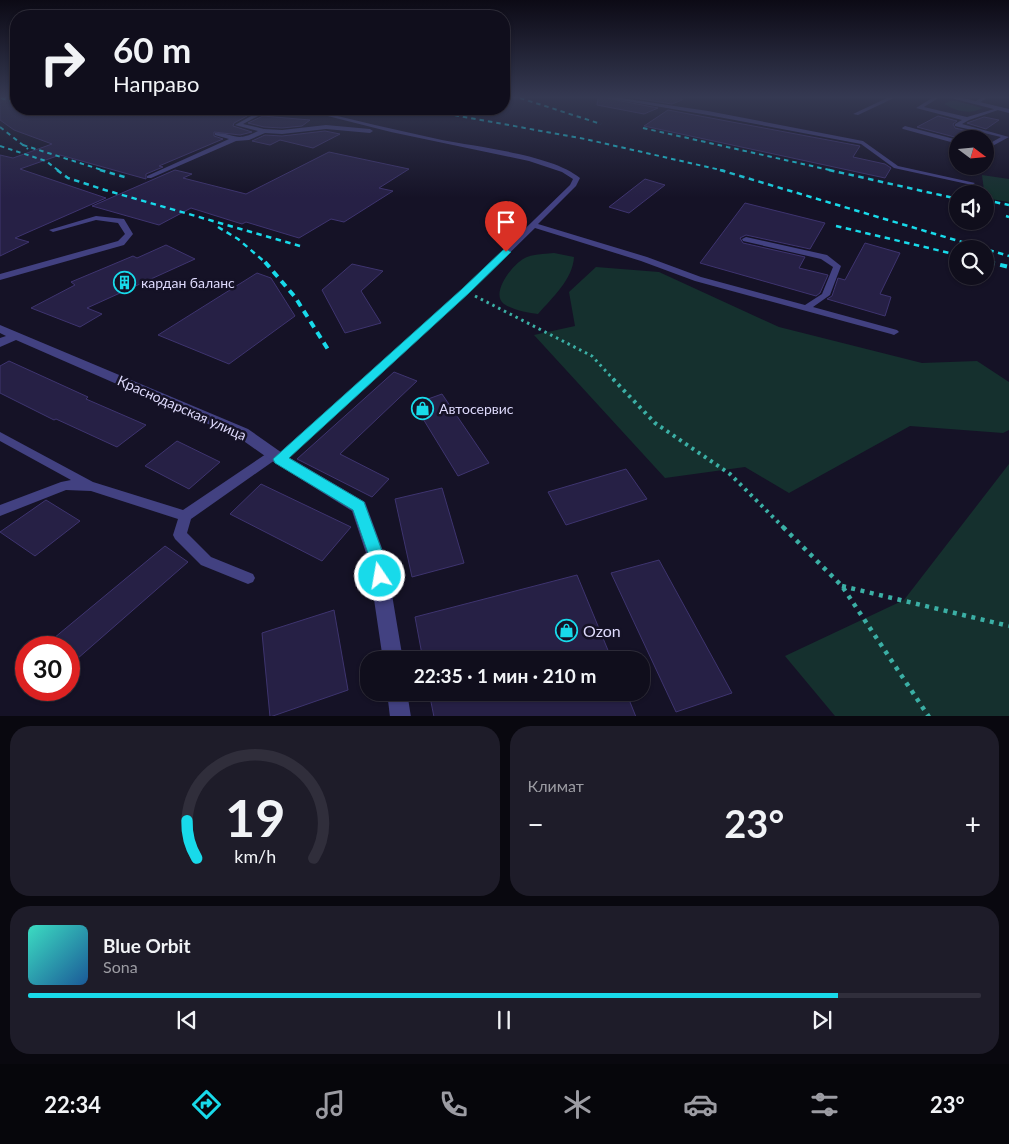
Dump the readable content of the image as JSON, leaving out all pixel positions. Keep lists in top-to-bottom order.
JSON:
{
  "streets": {
    "street": ["Краснодарская улица"]
  },
  "places": {
    "building": ["кардан баланс"],
    "shop": ["Автосервис", "Ozon"]
  },
  "north": "right",
  "page": {
    "turn": ["60 m", "Направо"],
    "limit": "30",
    "trip": "22:35 · 1 мин · 210 m",
    "tile": "Климат",
    "heat": ["−", "23°", "+"],
    "song": ["Blue Orbit", "Sona"],
    "tabs": ["22:34", "23°"],
    "gauge": ["19", "km/h"]
  }
}
